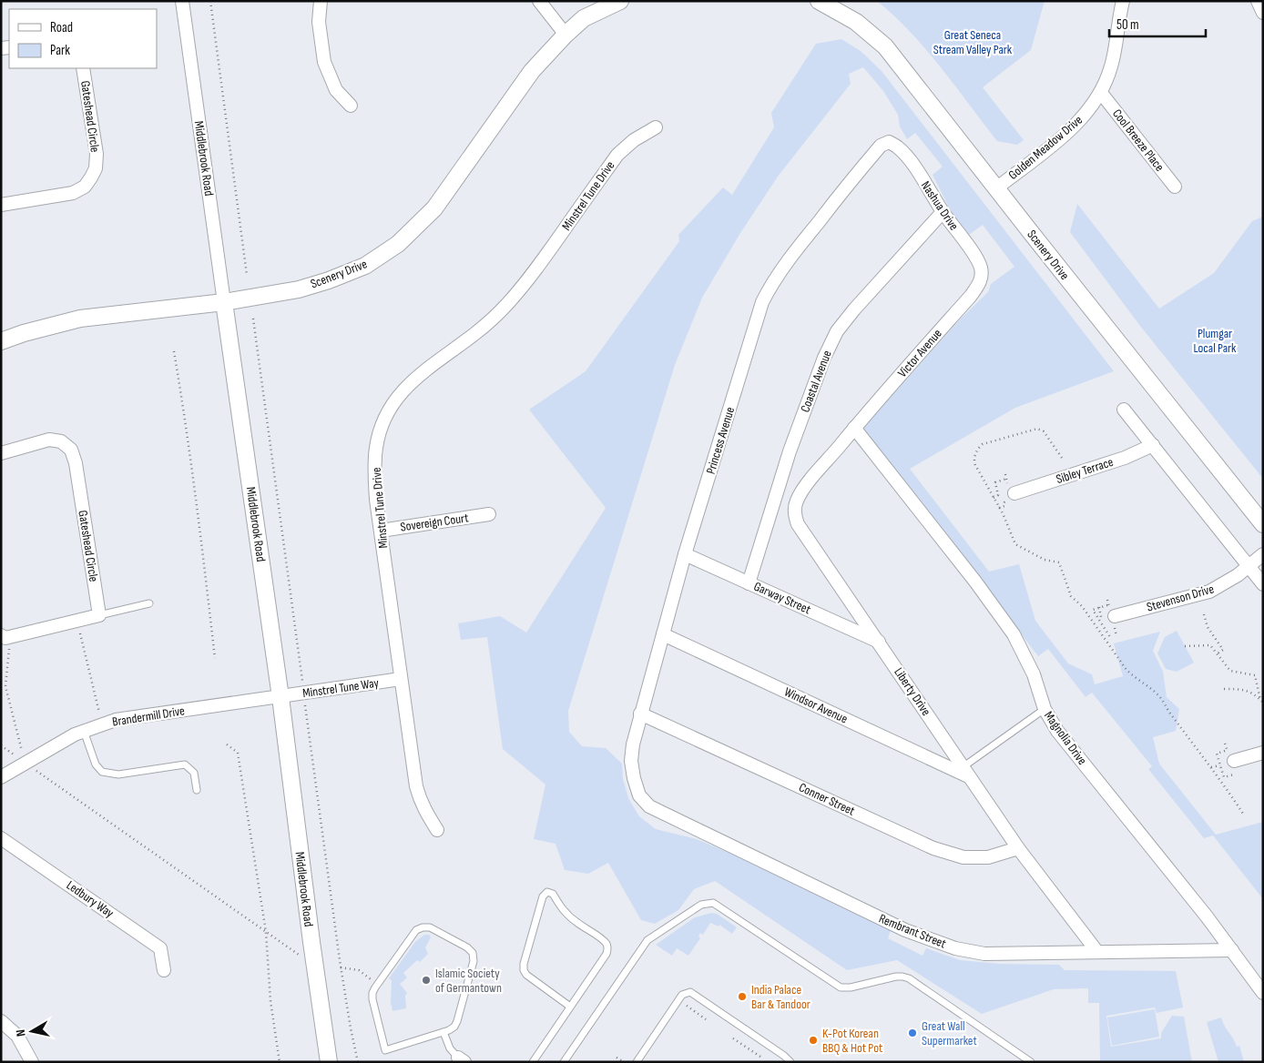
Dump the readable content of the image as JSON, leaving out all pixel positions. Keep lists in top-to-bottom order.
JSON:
{
  "streets": {
    "street": [
      "Gateshead Circle",
      "Cool Breeze Place",
      "Golden Meadow Drive",
      "Middlebrook Road",
      "Minstrel Tune Drive",
      "Nashua Drive",
      "Scenery Drive",
      "Victor Avenue",
      "Coastal Avenue",
      "Princess Avenue",
      "Sibley Terrace",
      "Sovereign Court",
      "Garway Street",
      "Stevenson Drive",
      "Minstrel Tune Way",
      "Liberty Drive",
      "Windsor Avenue",
      "Brandermill Drive",
      "Magnolia Drive",
      "Conner Street",
      "Ledbury Way",
      "Rembrant Street"
    ]
  },
  "crossings": [
    ["Cool Breeze Place", "Golden Meadow Drive"],
    ["Golden Meadow Drive", "Scenery Drive"],
    ["Middlebrook Road", "Scenery Drive"],
    ["Middlebrook Road", "Minstrel Tune Way"],
    ["Middlebrook Road", "Brandermill Drive"],
    ["Minstrel Tune Drive", "Sovereign Court"],
    ["Minstrel Tune Drive", "Minstrel Tune Way"],
    ["Nashua Drive", "Victor Avenue"],
    ["Nashua Drive", "Coastal Avenue"],
    ["Nashua Drive", "Princess Avenue"],
    ["Victor Avenue", "Liberty Drive"],
    ["Victor Avenue", "Magnolia Drive"],
    ["Coastal Avenue", "Garway Street"],
    ["Princess Avenue", "Garway Street"],
    ["Princess Avenue", "Windsor Avenue"],
    ["Princess Avenue", "Conner Street"],
    ["Princess Avenue", "Rembrant Street"],
    ["Garway Street", "Liberty Drive"],
    ["Minstrel Tune Way", "Brandermill Drive"],
    ["Liberty Drive", "Windsor Avenue"],
    ["Liberty Drive", "Magnolia Drive"],
    ["Liberty Drive", "Conner Street"],
    ["Liberty Drive", "Rembrant Street"],
    ["Magnolia Drive", "Rembrant Street"]
  ],
  "parks": ["Great Seneca Stream Valley Park", "Plumgar Local Park"],
  "places": [
    "Islamic Society of Germantown",
    "India Palace Bar & Tandoor",
    "Great Wall Supermarket",
    "K-Pot Korean BBQ & Hot Pot"
  ],
  "legend": ["Road", "Park"],
  "scale_bar": "50 m",
  "north": "left"
}
